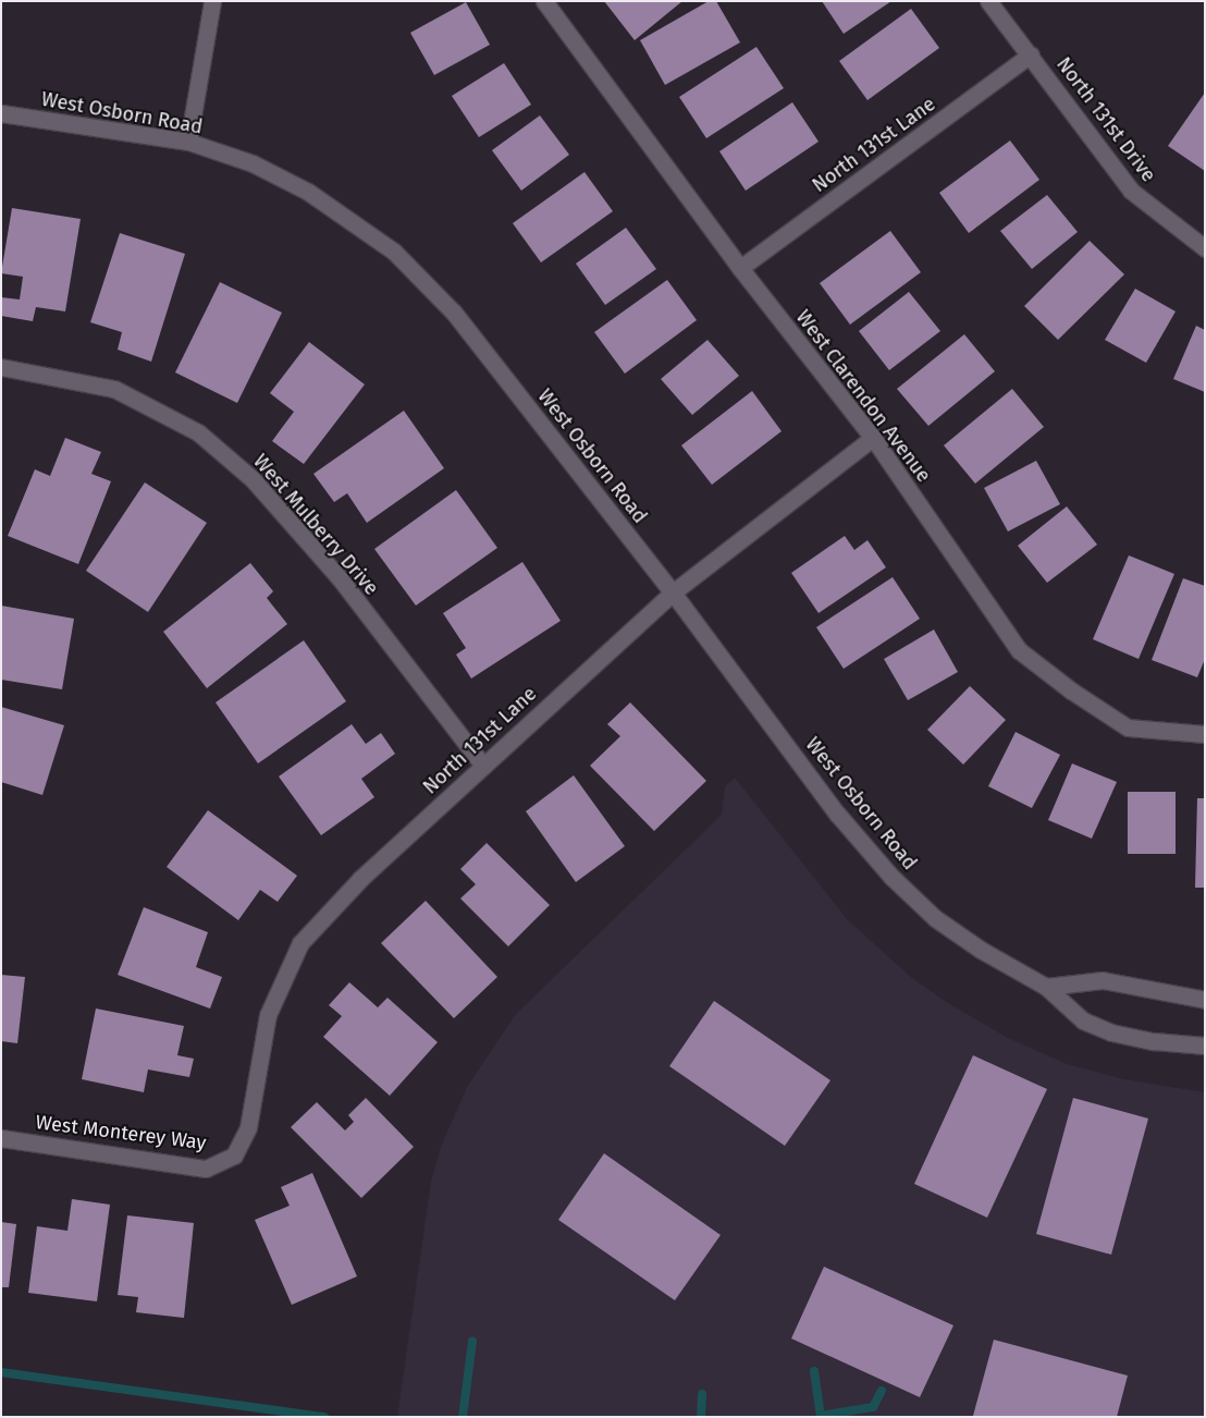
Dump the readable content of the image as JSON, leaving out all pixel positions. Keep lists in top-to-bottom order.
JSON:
{
  "streets": {
    "street": [
      "West Osborn Road",
      "North 131st Drive",
      "North 131st Lane",
      "West Clarendon Avenue",
      "West Mulberry Drive",
      "West Monterey Way"
    ]
  },
  "crossings": [
    ["West Osborn Road", "North 131st Lane"],
    ["North 131st Drive", "North 131st Lane"],
    ["North 131st Lane", "West Clarendon Avenue"],
    ["North 131st Lane", "West Mulberry Drive"],
    ["North 131st Lane", "West Monterey Way"]
  ]
}
